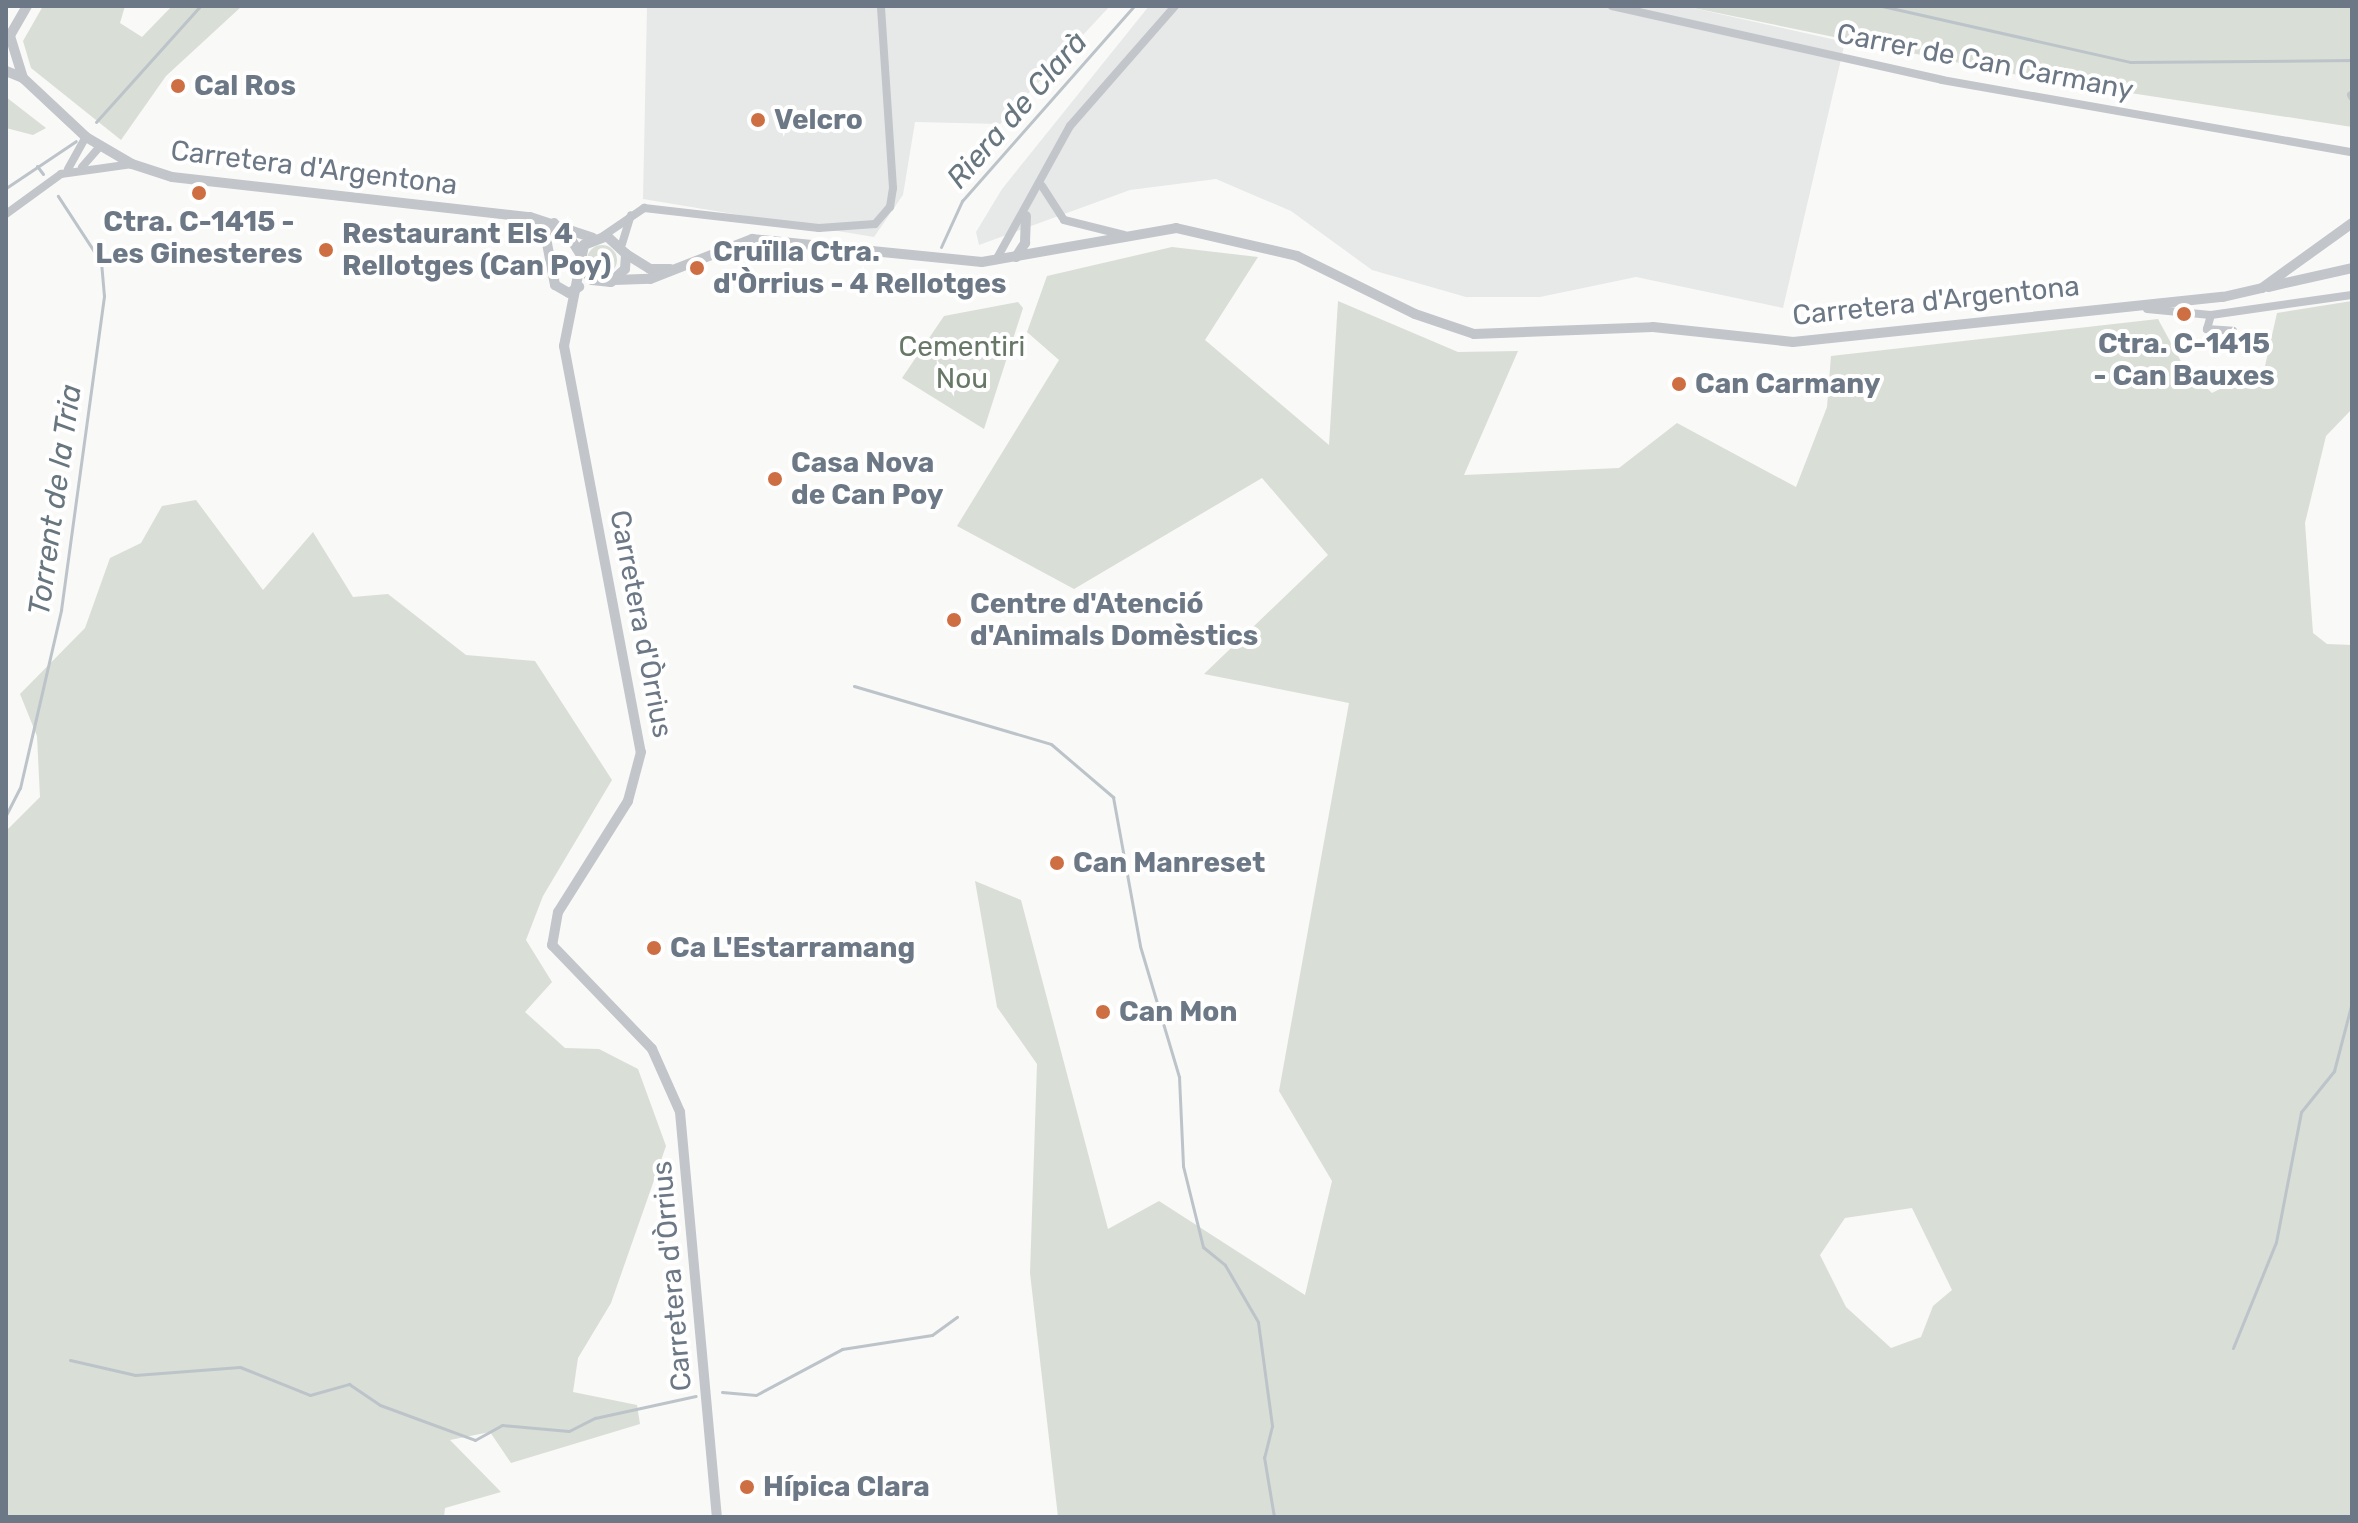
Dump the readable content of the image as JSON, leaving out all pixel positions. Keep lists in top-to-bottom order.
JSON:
{
  "streets": {
    "street": ["Carrer de Can Carmany", "Carretera d'Argentona", "Carretera d'Òrrius"]
  },
  "water": ["Riera de Clarà", "Torrent de la Tria"],
  "parks": ["Cementiri Nou"],
  "places": [
    "Cal Ros",
    "Velcro",
    "Ctra. C-1415 - Les Ginesteres",
    "Restaurant Els 4 Rellotges (Can Poy)",
    "Cruïlla Ctra. d'Òrrius - 4 Rellotges",
    "Ctra. C-1415 - Can Bauxes",
    "Can Carmany",
    "Casa Nova de Can Poy",
    "Centre d'Atenció d'Animals Domèstics",
    "Can Manreset",
    "Ca L'Estarramang",
    "Can Mon",
    "Hípica Clara"
  ]
}
